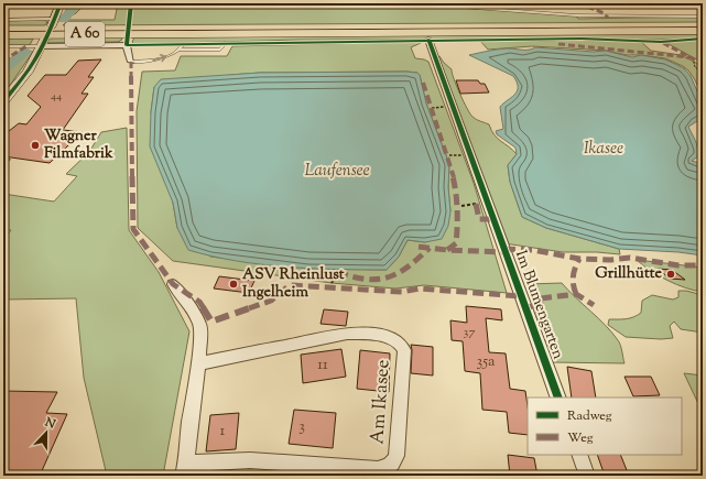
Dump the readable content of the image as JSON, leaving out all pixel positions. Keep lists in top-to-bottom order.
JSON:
{
  "streets": {
    "highway": ["A 60"],
    "street": ["Im Blumengarten", "Am Ikasee"]
  },
  "water": ["Ikasee", "Laufensee"],
  "places": ["Wagner Filmfabrik", "Grillhütte", "ASV Rheinlust Ingelheim"],
  "house_numbers": [
    "44",
    "37",
    "35a",
    "11",
    "3",
    "1"
  ],
  "legend": ["Radweg", "Weg"],
  "north": "top"
}
